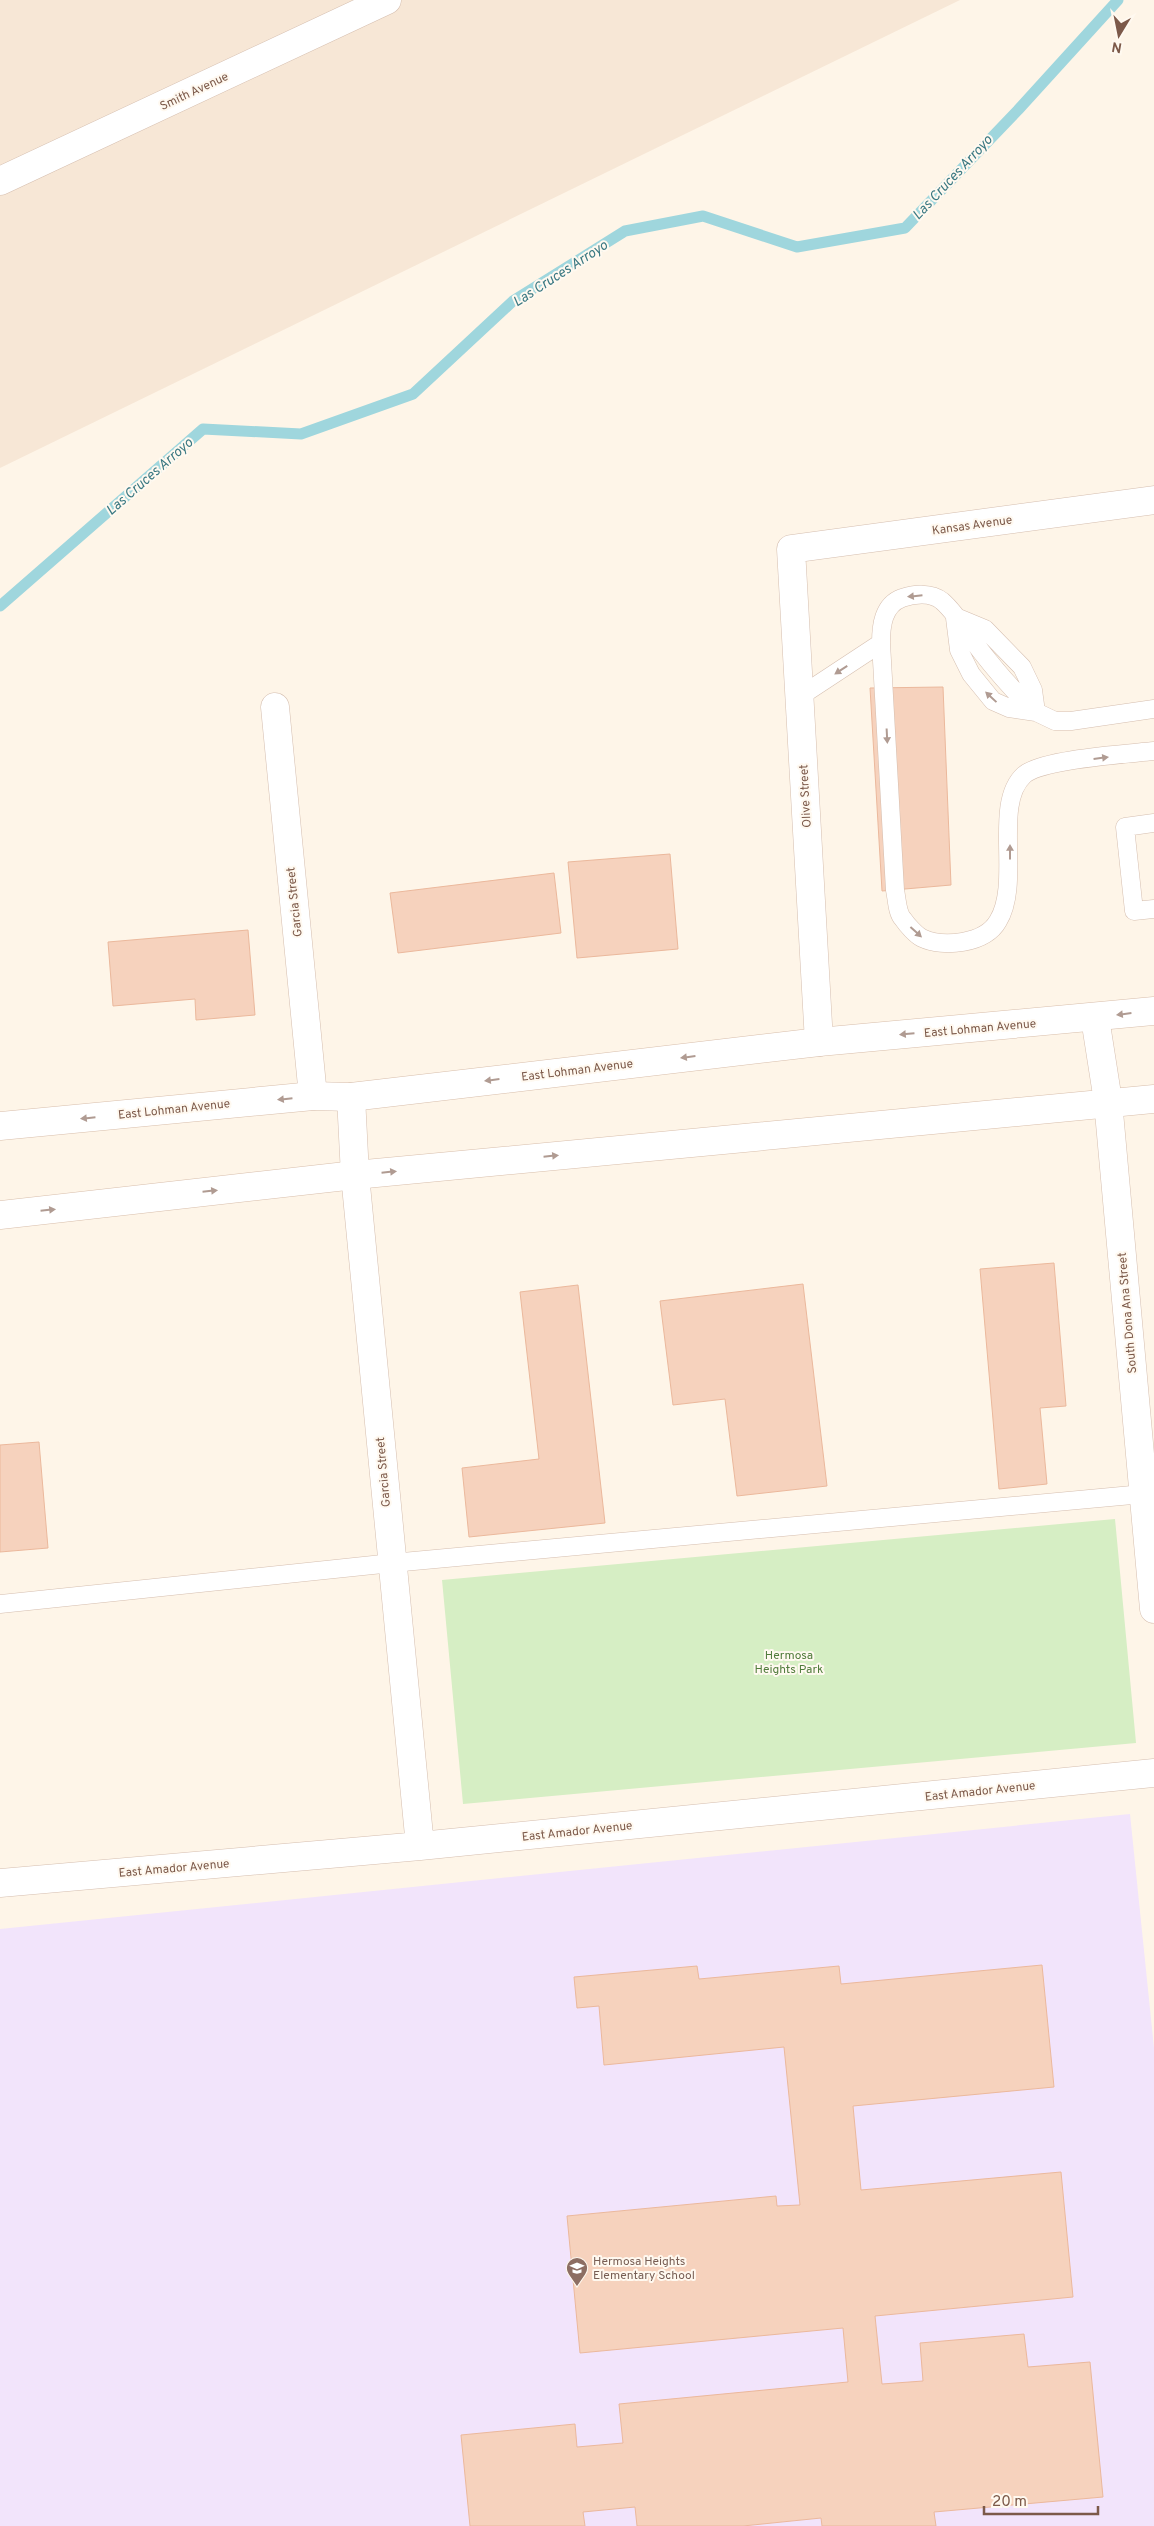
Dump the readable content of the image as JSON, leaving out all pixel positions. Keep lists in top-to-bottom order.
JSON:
{
  "streets": {
    "street": [
      "Smith Avenue",
      "Kansas Avenue",
      "Olive Street",
      "Garcia Street",
      "East Lohman Avenue",
      "South Dona Ana Street",
      "East Amador Avenue"
    ]
  },
  "crossings": [
    ["Kansas Avenue", "Olive Street"],
    ["Olive Street", "East Lohman Avenue"],
    ["Garcia Street", "East Lohman Avenue"],
    ["Garcia Street", "East Amador Avenue"],
    ["East Lohman Avenue", "South Dona Ana Street"]
  ],
  "water": ["Las Cruces Arroyo"],
  "parks": ["Hermosa Heights Park"],
  "places": {
    "school or university": ["Hermosa Heights Elementary School"]
  },
  "scale_bar": "20 m",
  "north": "bottom"
}
